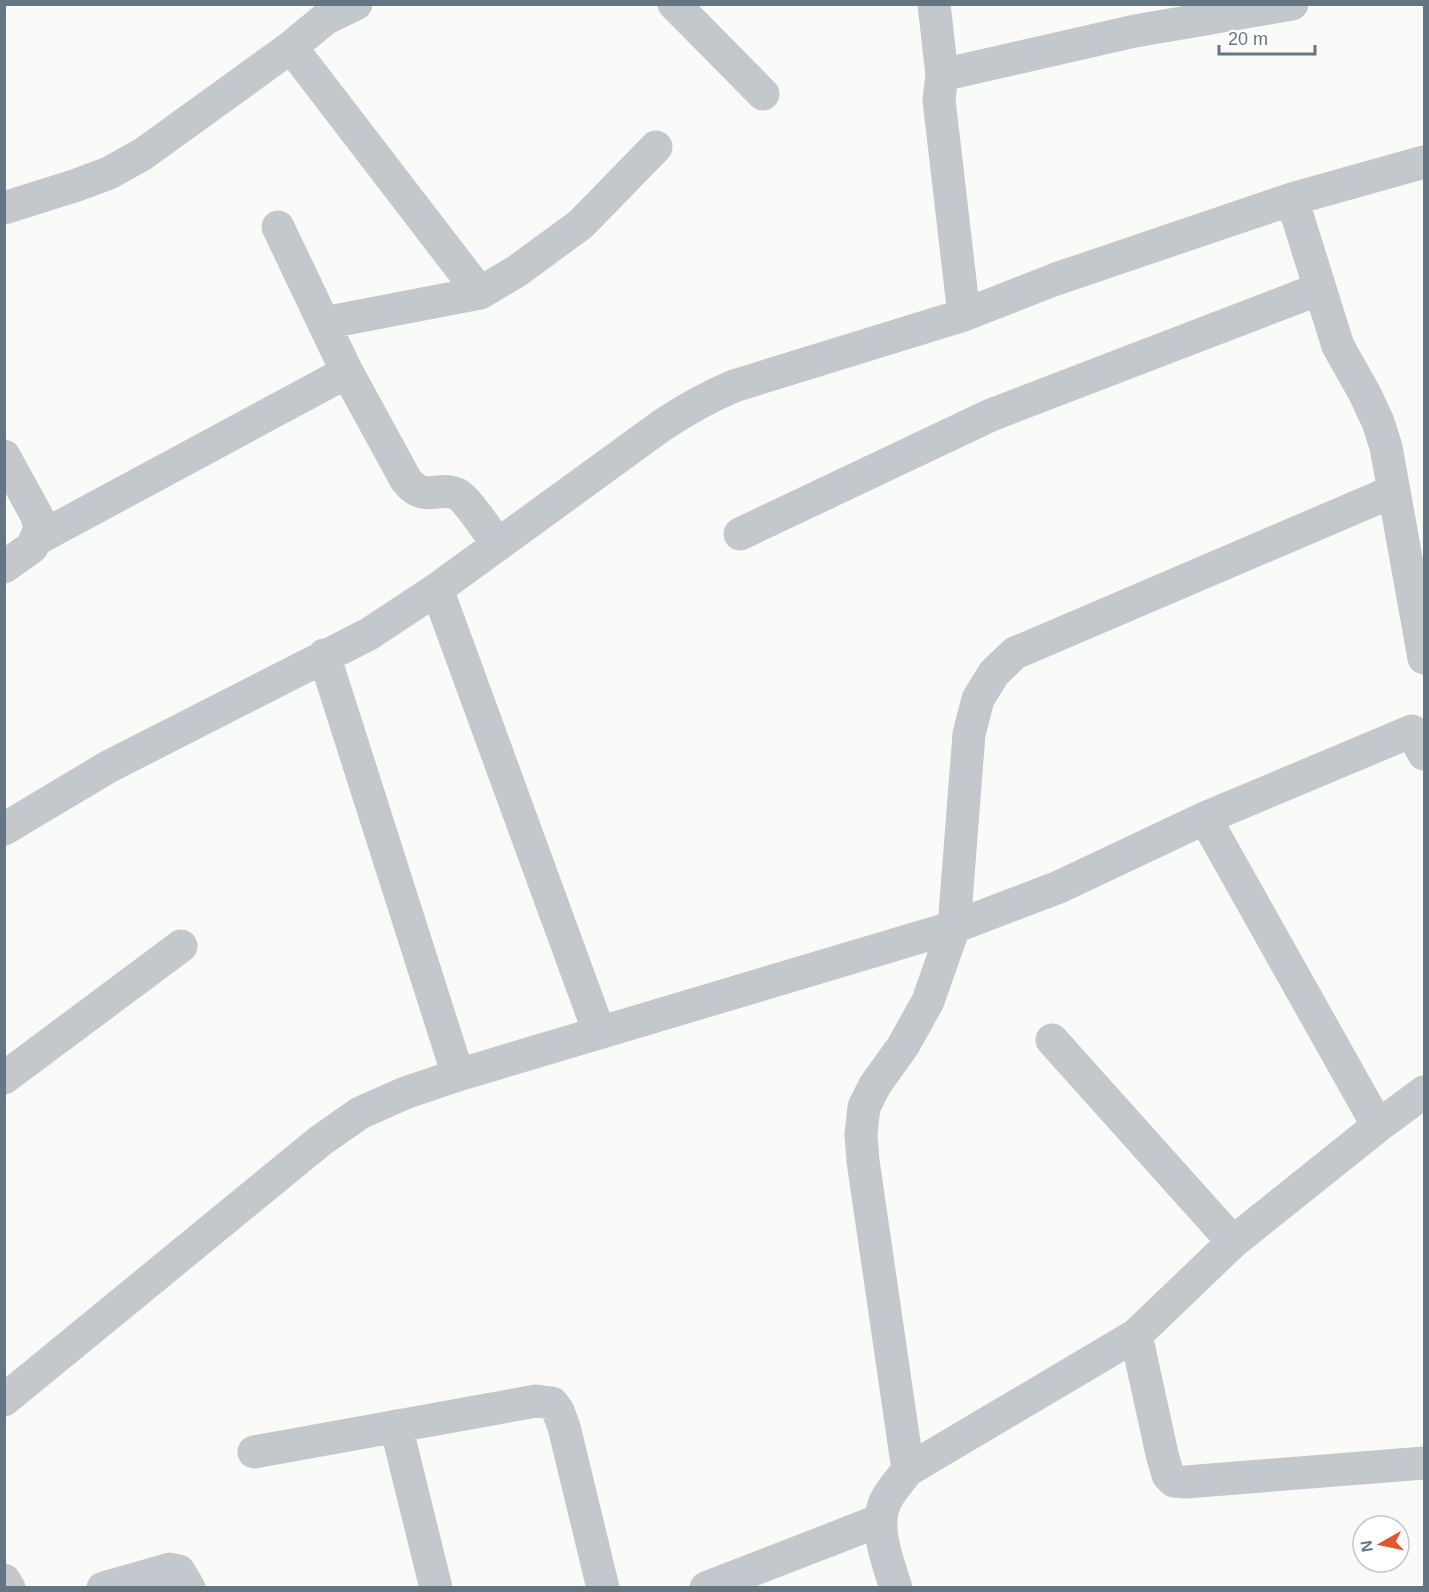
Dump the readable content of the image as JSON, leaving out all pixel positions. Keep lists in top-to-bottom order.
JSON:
{
  "scale_bar": "20 m",
  "north": "left"
}
